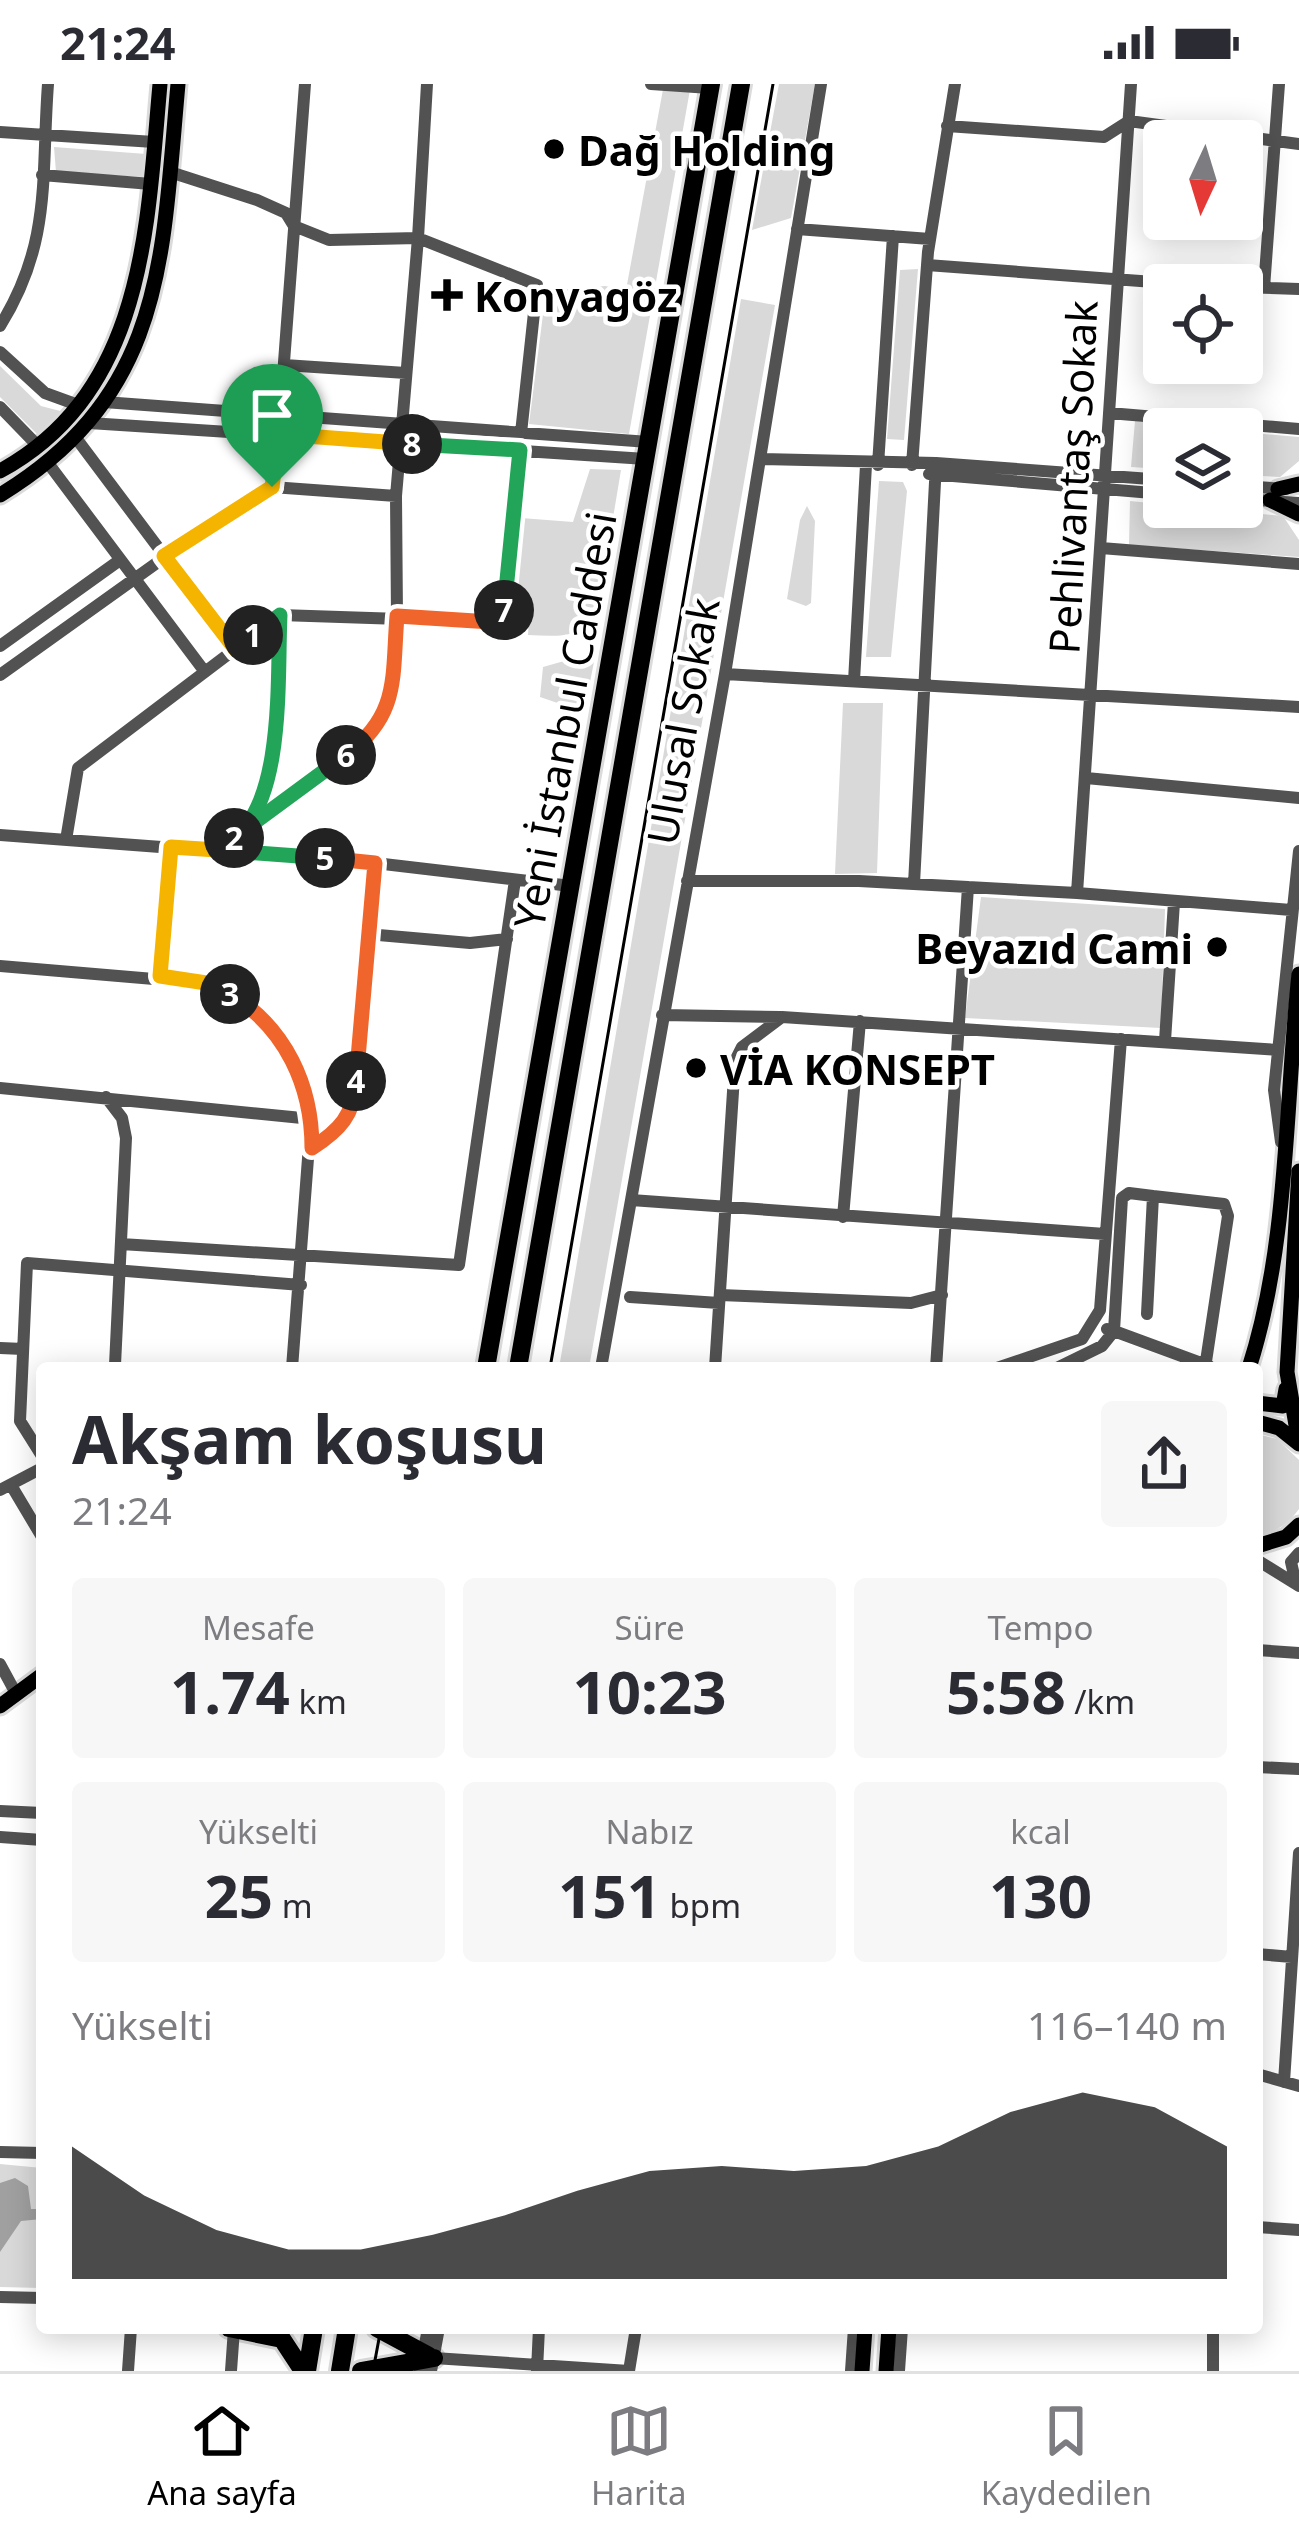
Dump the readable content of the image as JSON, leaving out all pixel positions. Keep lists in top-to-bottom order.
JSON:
{
  "streets": {
    "highway": ["Yeni İstanbul Caddesi"],
    "street": ["Pehlivantaş Sokak", "Ulusal Sokak"]
  },
  "places": {
    "other": ["Dağ Holding", "Beyazıd Cami", "VİA KONSEPT"],
    "health": ["Konyagöz"]
  },
  "north": "bottom",
  "page": {
    "status": "21:24",
    "pins": [
      "8",
      "7",
      "1",
      "6",
      "2",
      "5",
      "3",
      "4"
    ],
    "heading": ["Akşam koşusu", "21:24"],
    "stats": [
      ["Mesafe", "1.74 km"],
      ["Süre", "10:23"],
      ["Tempo", "5:58 /km"],
      ["Yükselti", "25 m"],
      ["Nabız", "151 bpm"],
      ["kcal", "130"]
    ],
    "chart": ["Yükselti", "116–140 m"],
    "tabs": ["Ana sayfa", "Harita", "Kaydedilen"]
  }
}
